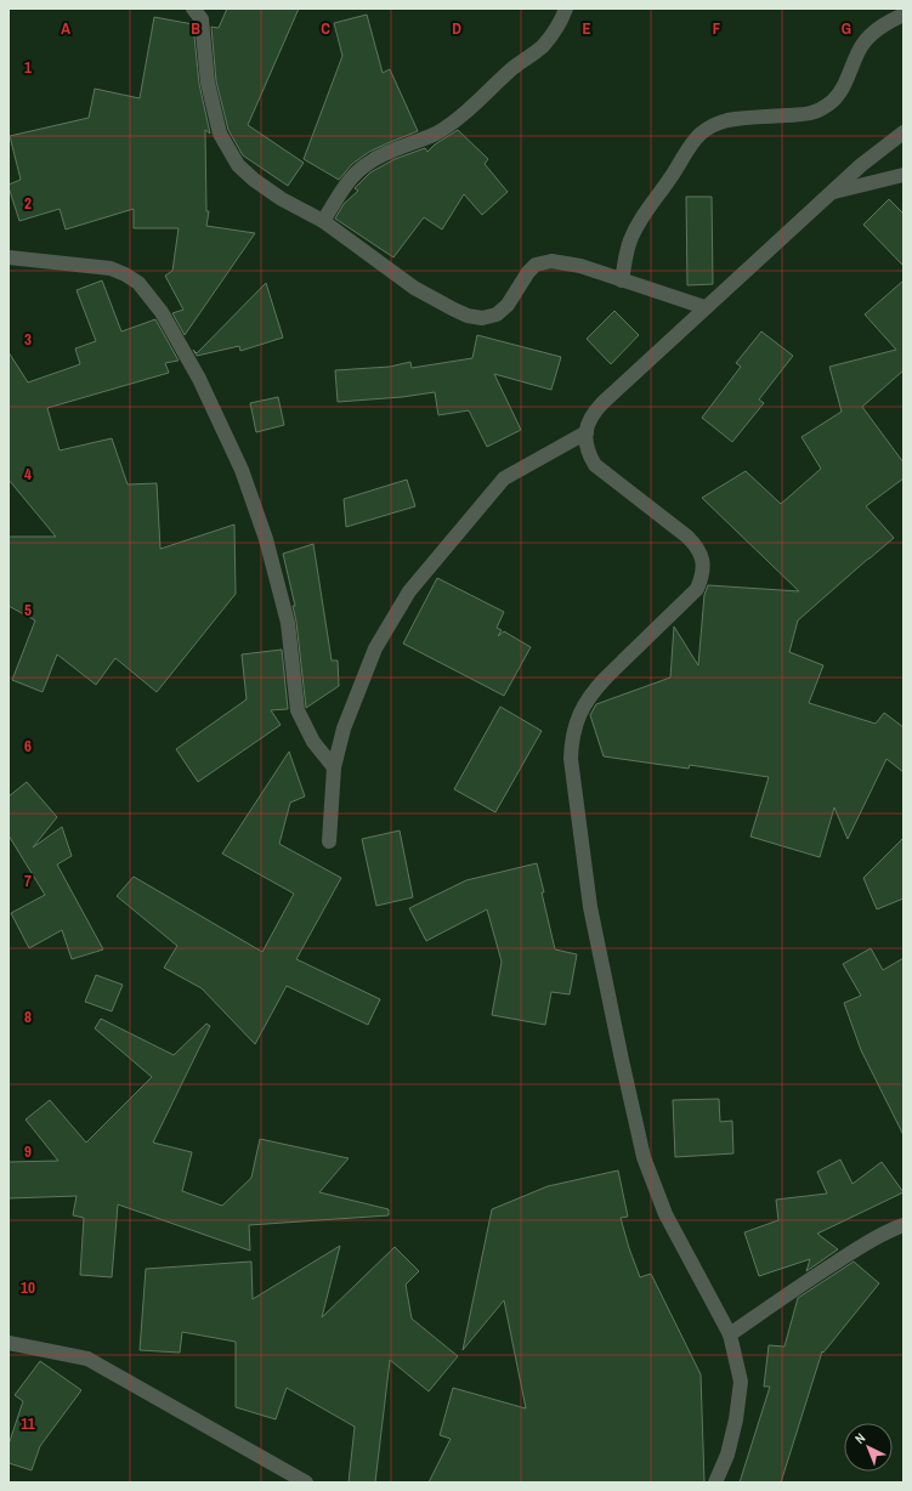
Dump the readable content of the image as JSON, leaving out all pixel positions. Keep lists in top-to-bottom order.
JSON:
{
  "north": "top left",
  "grid": {
    "columns": [
      "A",
      "B",
      "C",
      "D",
      "E",
      "F",
      "G"
    ],
    "rows": [
      "1",
      "2",
      "3",
      "4",
      "5",
      "6",
      "7",
      "8",
      "9",
      "10",
      "11"
    ]
  }
}
